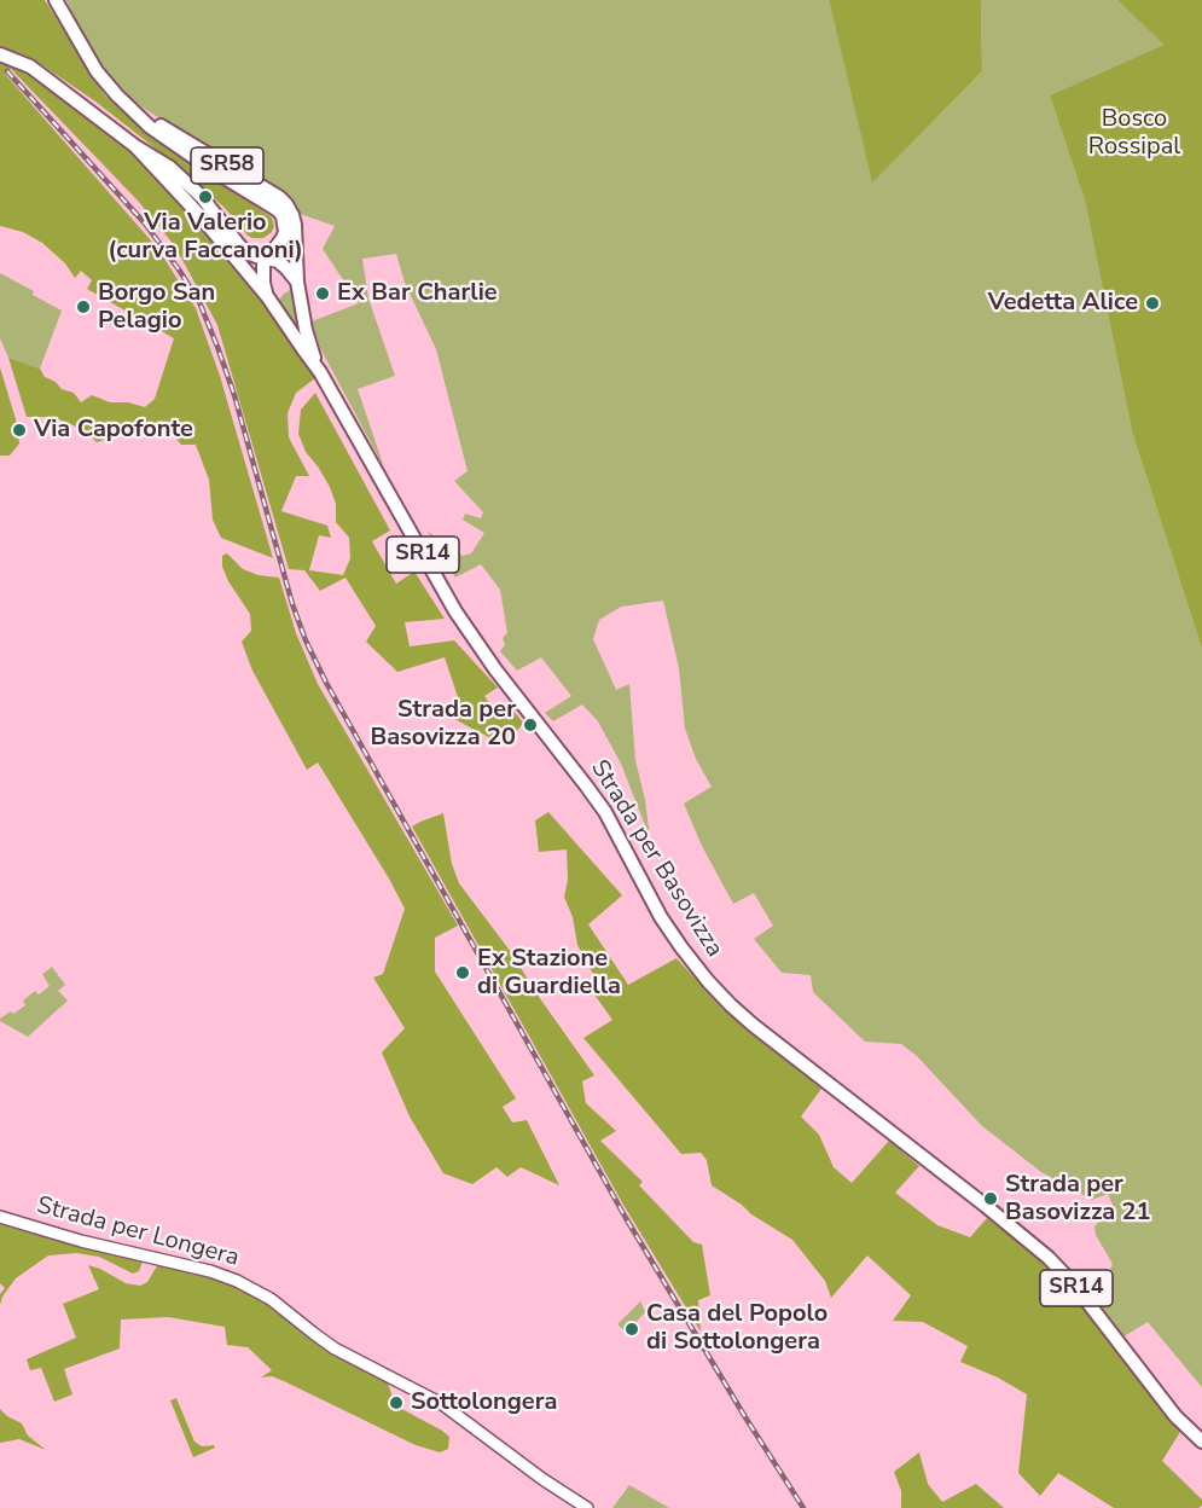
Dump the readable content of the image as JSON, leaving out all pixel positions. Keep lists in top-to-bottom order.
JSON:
{
  "streets": {
    "main road": ["SR58", "SR14", "Strada per Basovizza"],
    "street": ["Strada per Longera"]
  },
  "crossings": [
    ["SR58", "Strada per Basovizza"]
  ],
  "parks": ["Bosco Rossipal"],
  "places": [
    "Via Valerio (curva Faccanoni)",
    "Ex Bar Charlie",
    "Vedetta Alice",
    "Borgo San Pelagio",
    "Via Capofonte",
    "Strada per Basovizza 20",
    "Ex Stazione di Guardiella",
    "Strada per Basovizza 21",
    "Casa del Popolo di Sottolongera",
    "Sottolongera"
  ]
}
